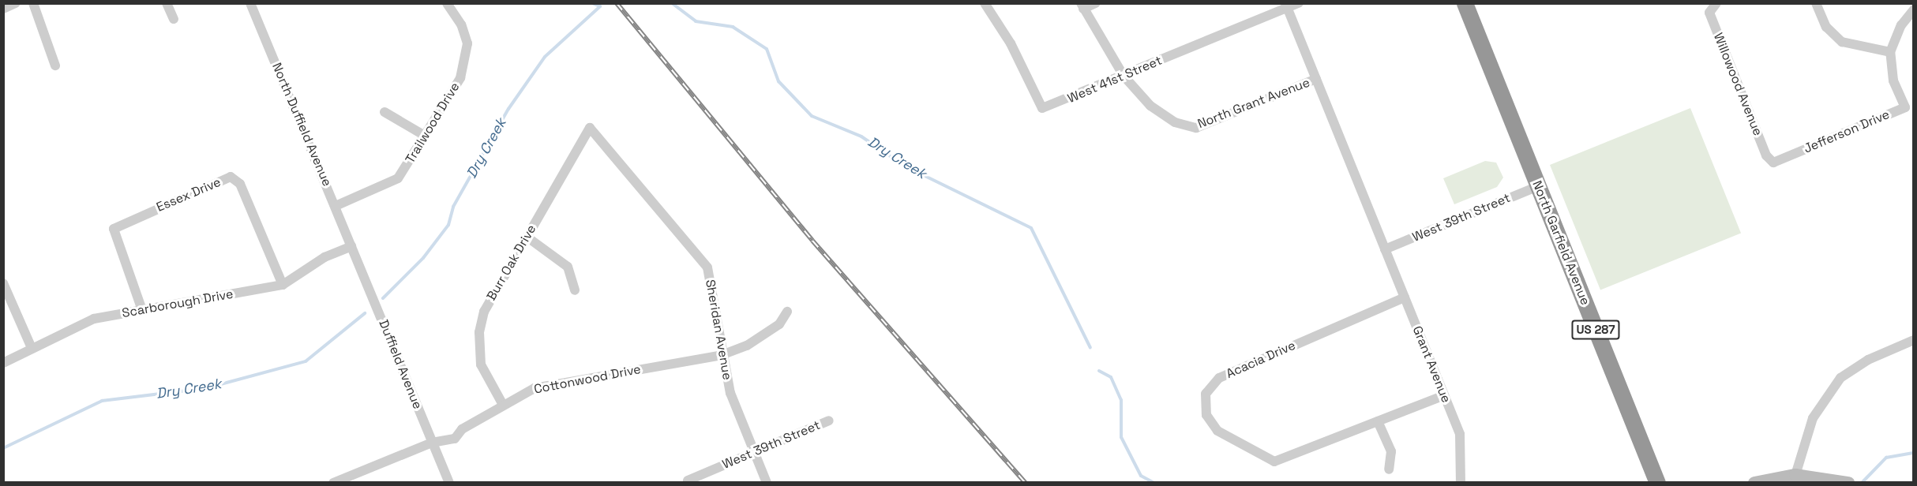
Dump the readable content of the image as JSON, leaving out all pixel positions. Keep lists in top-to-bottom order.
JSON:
{
  "streets": {
    "highway": ["North Garfield Avenue", "US 287"],
    "street": [
      "West 41st Street",
      "Willowood Avenue",
      "North Grant Avenue",
      "Trailwood Drive",
      "North Duffield Avenue",
      "Jefferson Drive",
      "Essex Drive",
      "West 39th Street",
      "Burr Oak Drive",
      "Scarborough Drive",
      "Sheridan Avenue",
      "Acacia Drive",
      "Duffield Avenue",
      "Grant Avenue",
      "Cottonwood Drive"
    ]
  },
  "crossings": [
    ["West 41st Street", "North Grant Avenue"],
    ["Willowood Avenue", "Jefferson Drive"],
    ["North Grant Avenue", "West 39th Street"],
    ["North Grant Avenue", "Grant Avenue"],
    ["Trailwood Drive", "North Duffield Avenue"],
    ["North Duffield Avenue", "Scarborough Drive"],
    ["North Duffield Avenue", "Duffield Avenue"],
    ["Essex Drive", "Scarborough Drive"],
    ["West 39th Street", "North Garfield Avenue"],
    ["West 39th Street", "Sheridan Avenue"],
    ["West 39th Street", "Grant Avenue"],
    ["Burr Oak Drive", "Sheridan Avenue"],
    ["Burr Oak Drive", "Cottonwood Drive"],
    ["Scarborough Drive", "Duffield Avenue"],
    ["Sheridan Avenue", "Cottonwood Drive"],
    ["Acacia Drive", "Grant Avenue"],
    ["Duffield Avenue", "Cottonwood Drive"]
  ],
  "water": ["Dry Creek"]
}
